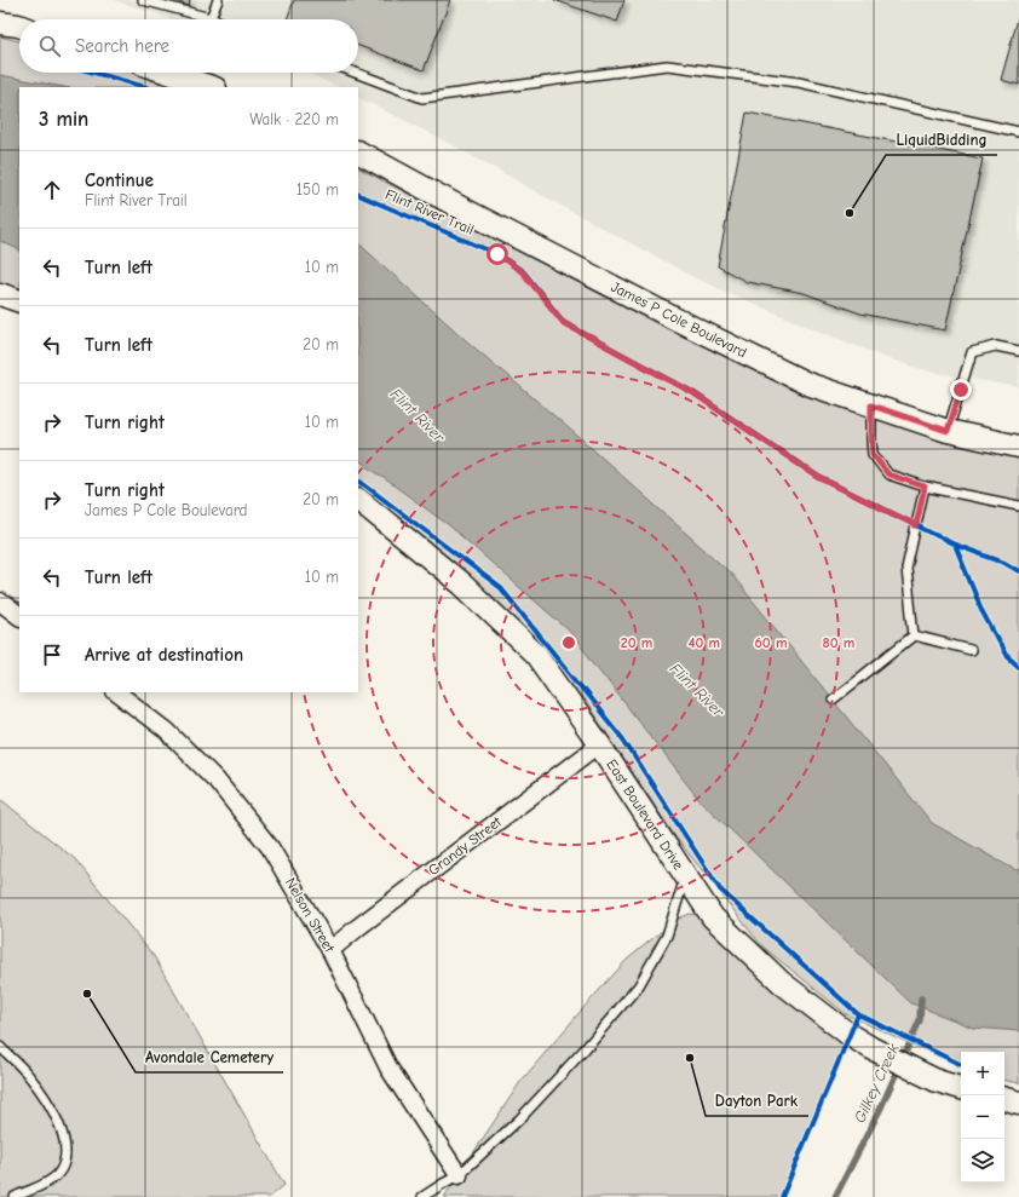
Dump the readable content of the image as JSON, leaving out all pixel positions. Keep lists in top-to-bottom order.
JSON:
{
  "streets": {
    "street": [
      "James P Cole Boulevard",
      "East Boulevard Drive",
      "Grandy Street",
      "Nelson Street"
    ],
    "cycle path": ["Flint River Trail"]
  },
  "crossings": [
    ["East Boulevard Drive", "Grandy Street"],
    ["Grandy Street", "Nelson Street"]
  ],
  "water": ["Flint River", "Gilkey Creek"],
  "places": ["LiquidBidding", "Avondale Cemetery", "Dayton Park"],
  "page": {
    "search": "Search here",
    "heading": ["3 min", "Walk · 220 m"],
    "list": [
      ["Continue", "Flint River Trail", "150 m"],
      ["Turn left", "10 m"],
      ["Turn left", "20 m"],
      ["Turn right", "10 m"],
      ["Turn right", "James P Cole Boulevard", "20 m"],
      ["Turn left", "10 m"],
      "Arrive at destination"
    ],
    "map_buttons": ["+", "−"]
  },
  "rings": [
    "20 m",
    "40 m",
    "60 m",
    "80 m"
  ]
}
